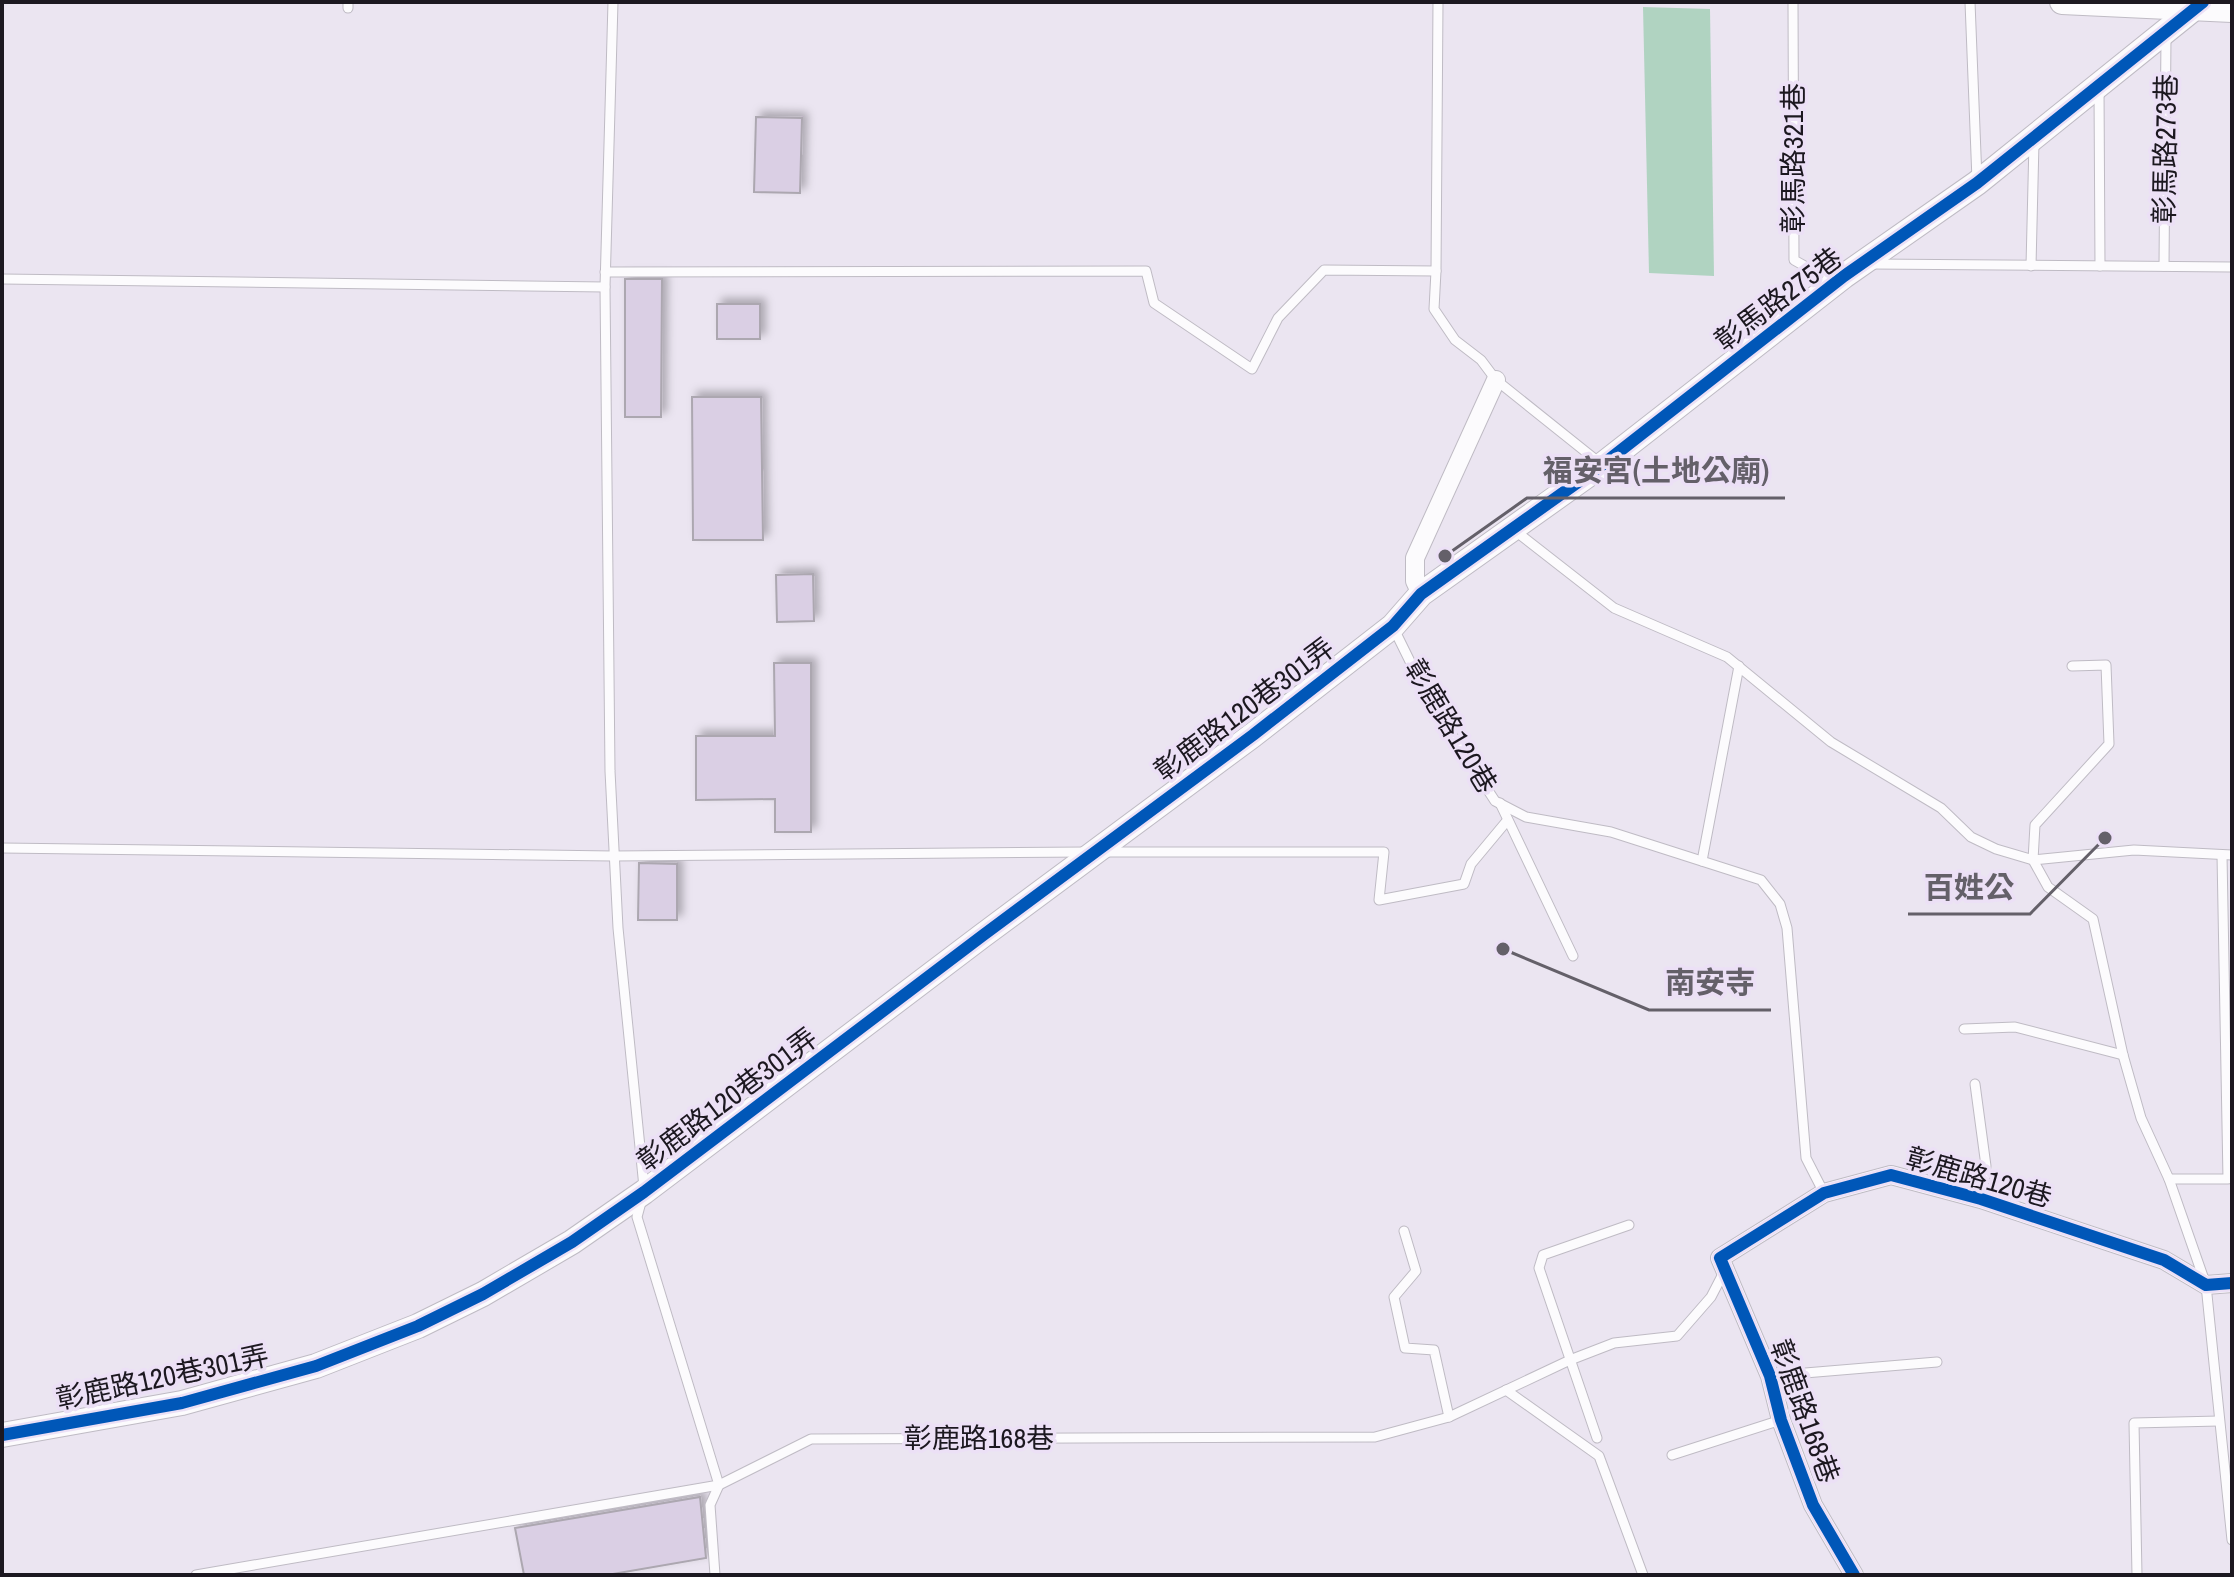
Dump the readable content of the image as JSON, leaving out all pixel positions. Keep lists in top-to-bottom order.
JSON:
{
  "streets": {
    "street": [
      "彰馬路275巷",
      "彰鹿路120巷301弄",
      "彰鹿路120巷",
      "彰鹿路168巷"
    ],
    "lane": ["彰馬路273巷", "彰馬路321巷"]
  },
  "crossings": [
    ["彰馬路273巷", "彰馬路275巷"],
    ["彰馬路321巷", "彰馬路275巷"],
    ["彰馬路275巷", "彰鹿路120巷301弄"],
    ["彰馬路275巷", "彰鹿路120巷"],
    ["彰鹿路120巷301弄", "彰鹿路120巷"],
    ["彰鹿路120巷", "彰鹿路168巷"]
  ],
  "places": ["福安宮(土地公廟)", "百姓公", "南安寺"]
}
